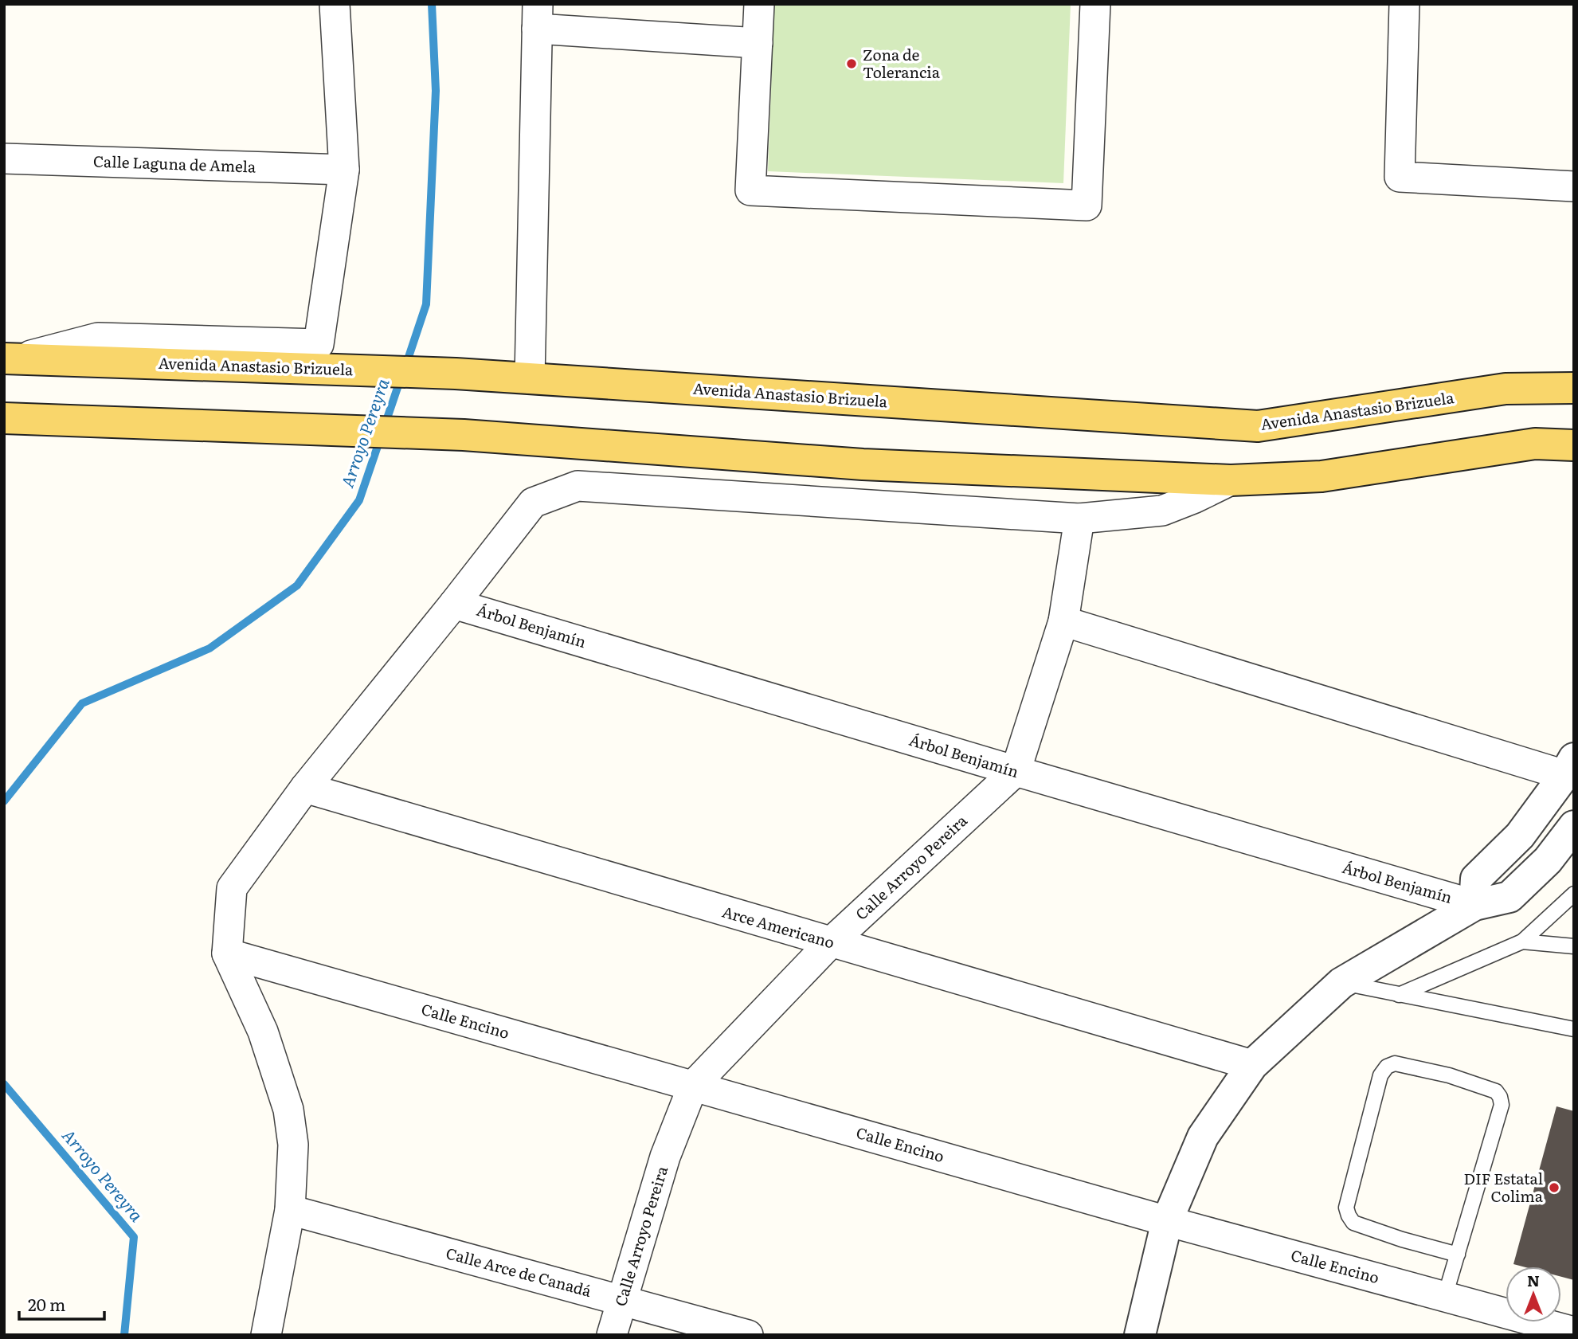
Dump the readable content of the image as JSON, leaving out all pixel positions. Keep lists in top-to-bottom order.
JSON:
{
  "streets": {
    "main road": ["Avenida Anastasio Brizuela"],
    "street": [
      "Calle Laguna de Amela",
      "Árbol Benjamín",
      "Calle Arroyo Pereira",
      "Arce Americano",
      "Calle Encino",
      "Calle Arce de Canadá"
    ]
  },
  "crossings": [
    ["Árbol Benjamín", "Calle Arroyo Pereira"],
    ["Calle Arroyo Pereira", "Arce Americano"],
    ["Calle Arroyo Pereira", "Calle Encino"],
    ["Calle Arroyo Pereira", "Calle Arce de Canadá"]
  ],
  "water": ["Arroyo Pereyra"],
  "places": ["Zona de Tolerancia", "DIF Estatal Colima"],
  "scale_bar": "20 m",
  "north": "top"
}
